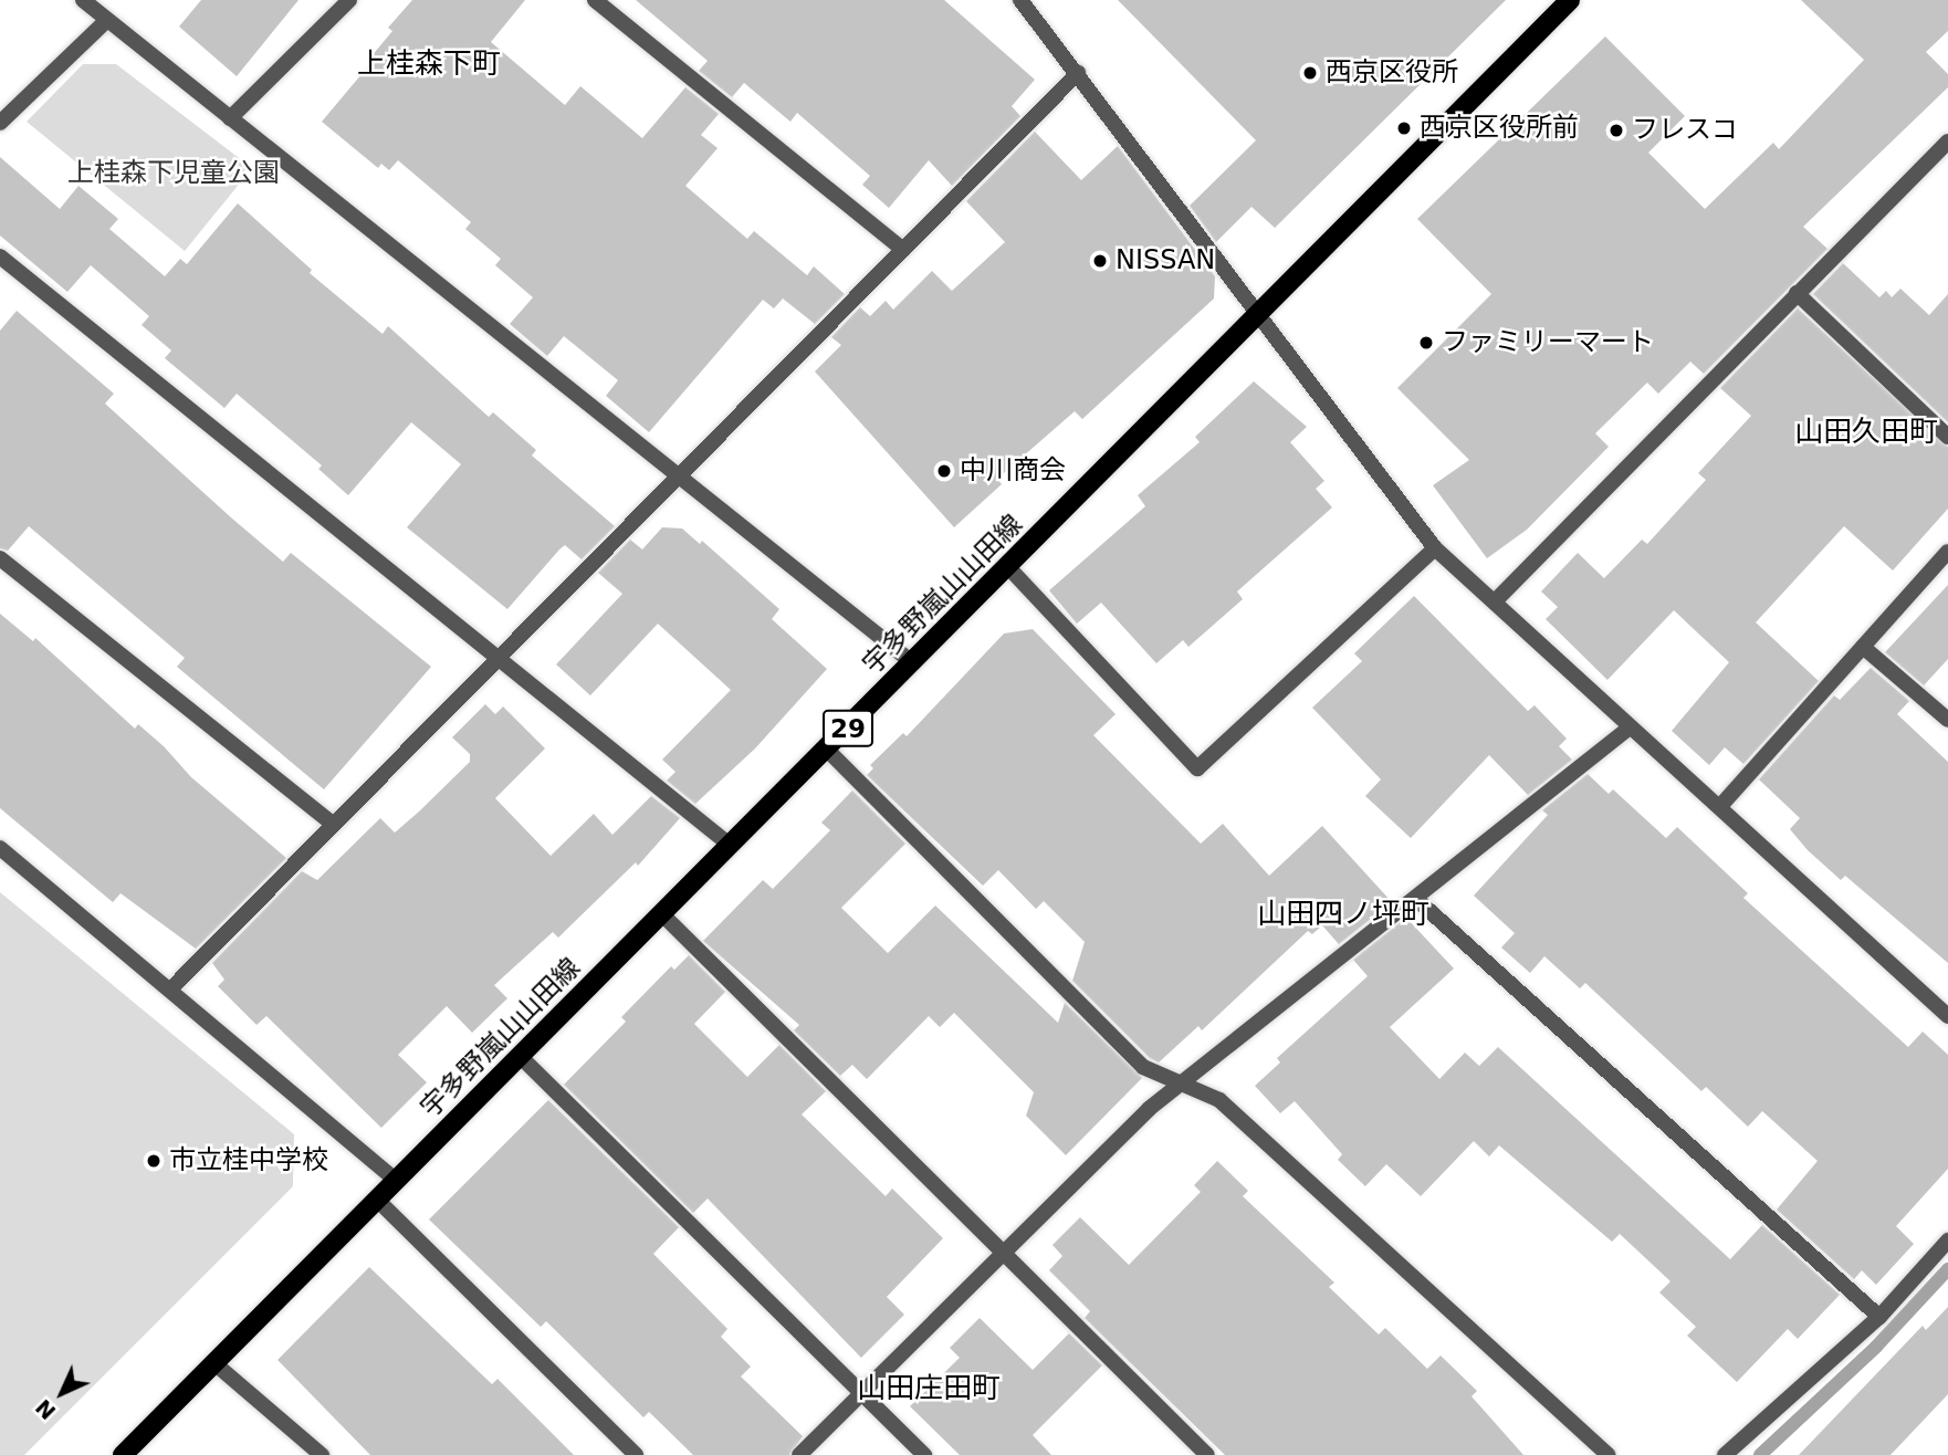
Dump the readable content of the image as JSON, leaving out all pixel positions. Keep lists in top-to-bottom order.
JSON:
{
  "streets": {
    "main road": ["宇多野嵐山山田線", "29"]
  },
  "districts": [
    "上桂森下町",
    "山田久田町",
    "山田四ノ坪町",
    "山田庄田町"
  ],
  "parks": ["上桂森下児童公園"],
  "places": [
    "西京区役所",
    "西京区役所前",
    "フレスコ",
    "NISSAN",
    "ファミリーマート",
    "中川商会",
    "市立桂中学校"
  ],
  "north": "bottom left"
}
